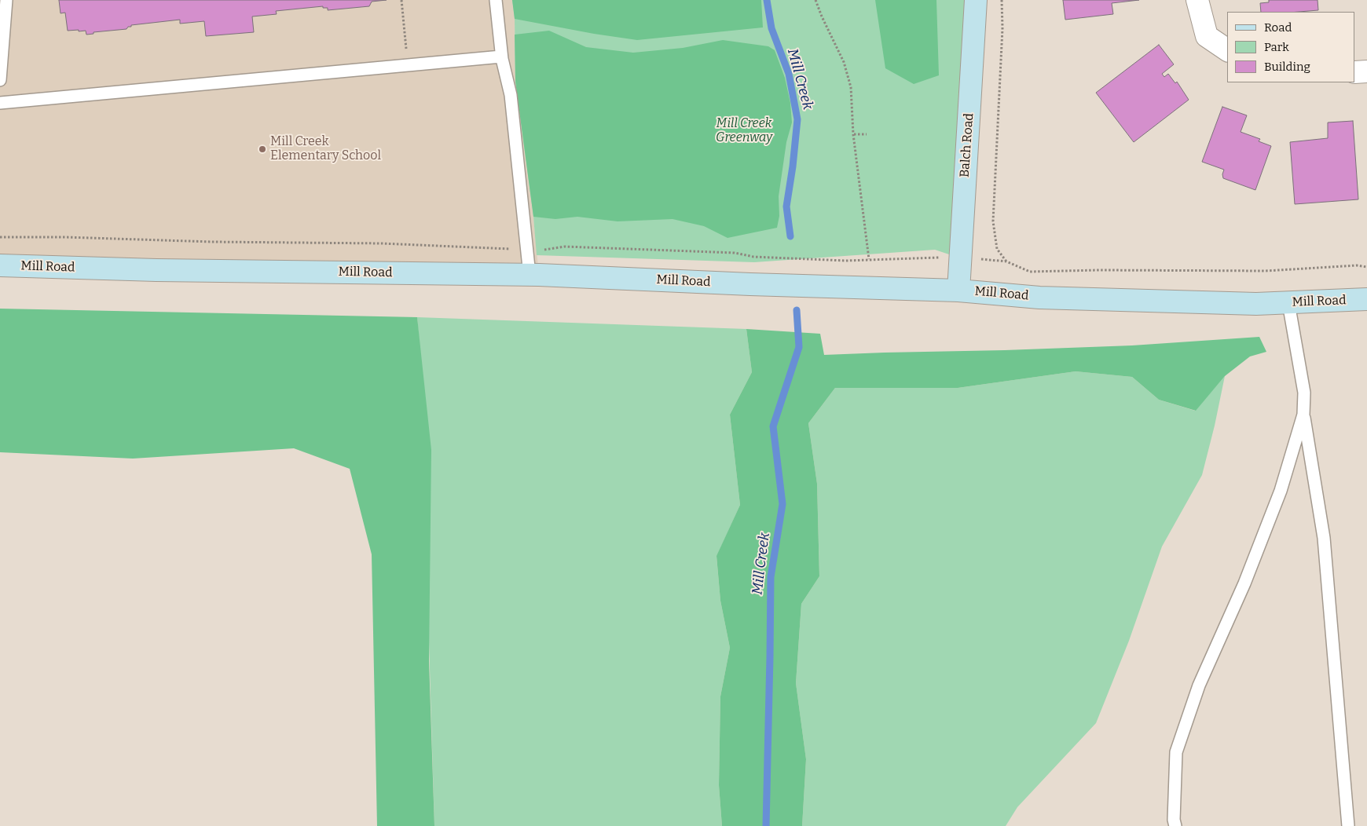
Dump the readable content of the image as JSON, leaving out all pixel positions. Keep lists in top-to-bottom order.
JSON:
{
  "streets": {
    "street": ["Balch Road", "Mill Road"]
  },
  "crossings": [
    ["Balch Road", "Mill Road"]
  ],
  "water": ["Mill Creek"],
  "parks": ["Mill Creek Greenway"],
  "places": ["Mill Creek Elementary School"],
  "legend": ["Road", "Park", "Building"]
}
